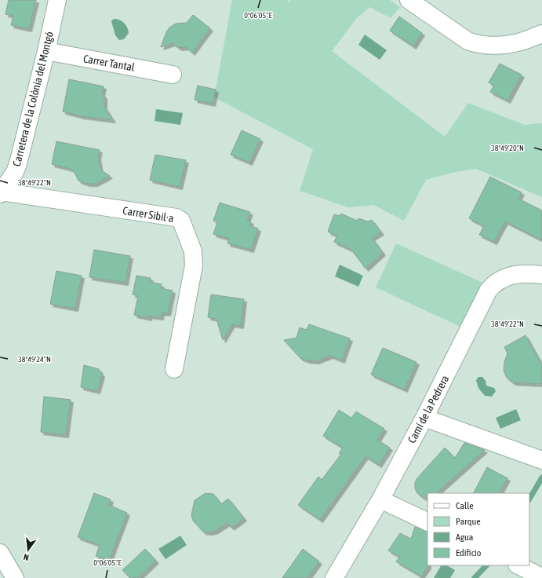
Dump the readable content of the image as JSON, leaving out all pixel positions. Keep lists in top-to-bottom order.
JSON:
{
  "streets": {
    "street": [
      "Carrer Tantal",
      "Carretera de la Colònia del Montgó",
      "Carrer Sibil·a",
      "Camí de la Pedrera"
    ]
  },
  "crossings": [
    ["Carrer Tantal", "Carretera de la Colònia del Montgó"],
    ["Carretera de la Colònia del Montgó", "Carrer Sibil·a"]
  ],
  "legend": [
    "Calle",
    "Parque",
    "Agua",
    "Edificio"
  ],
  "north": "bottom",
  "coordinates": [
    "0°06'05\"E",
    "38°49'20\"N",
    "38°49'22\"N",
    "38°49'24\"N"
  ]
}
